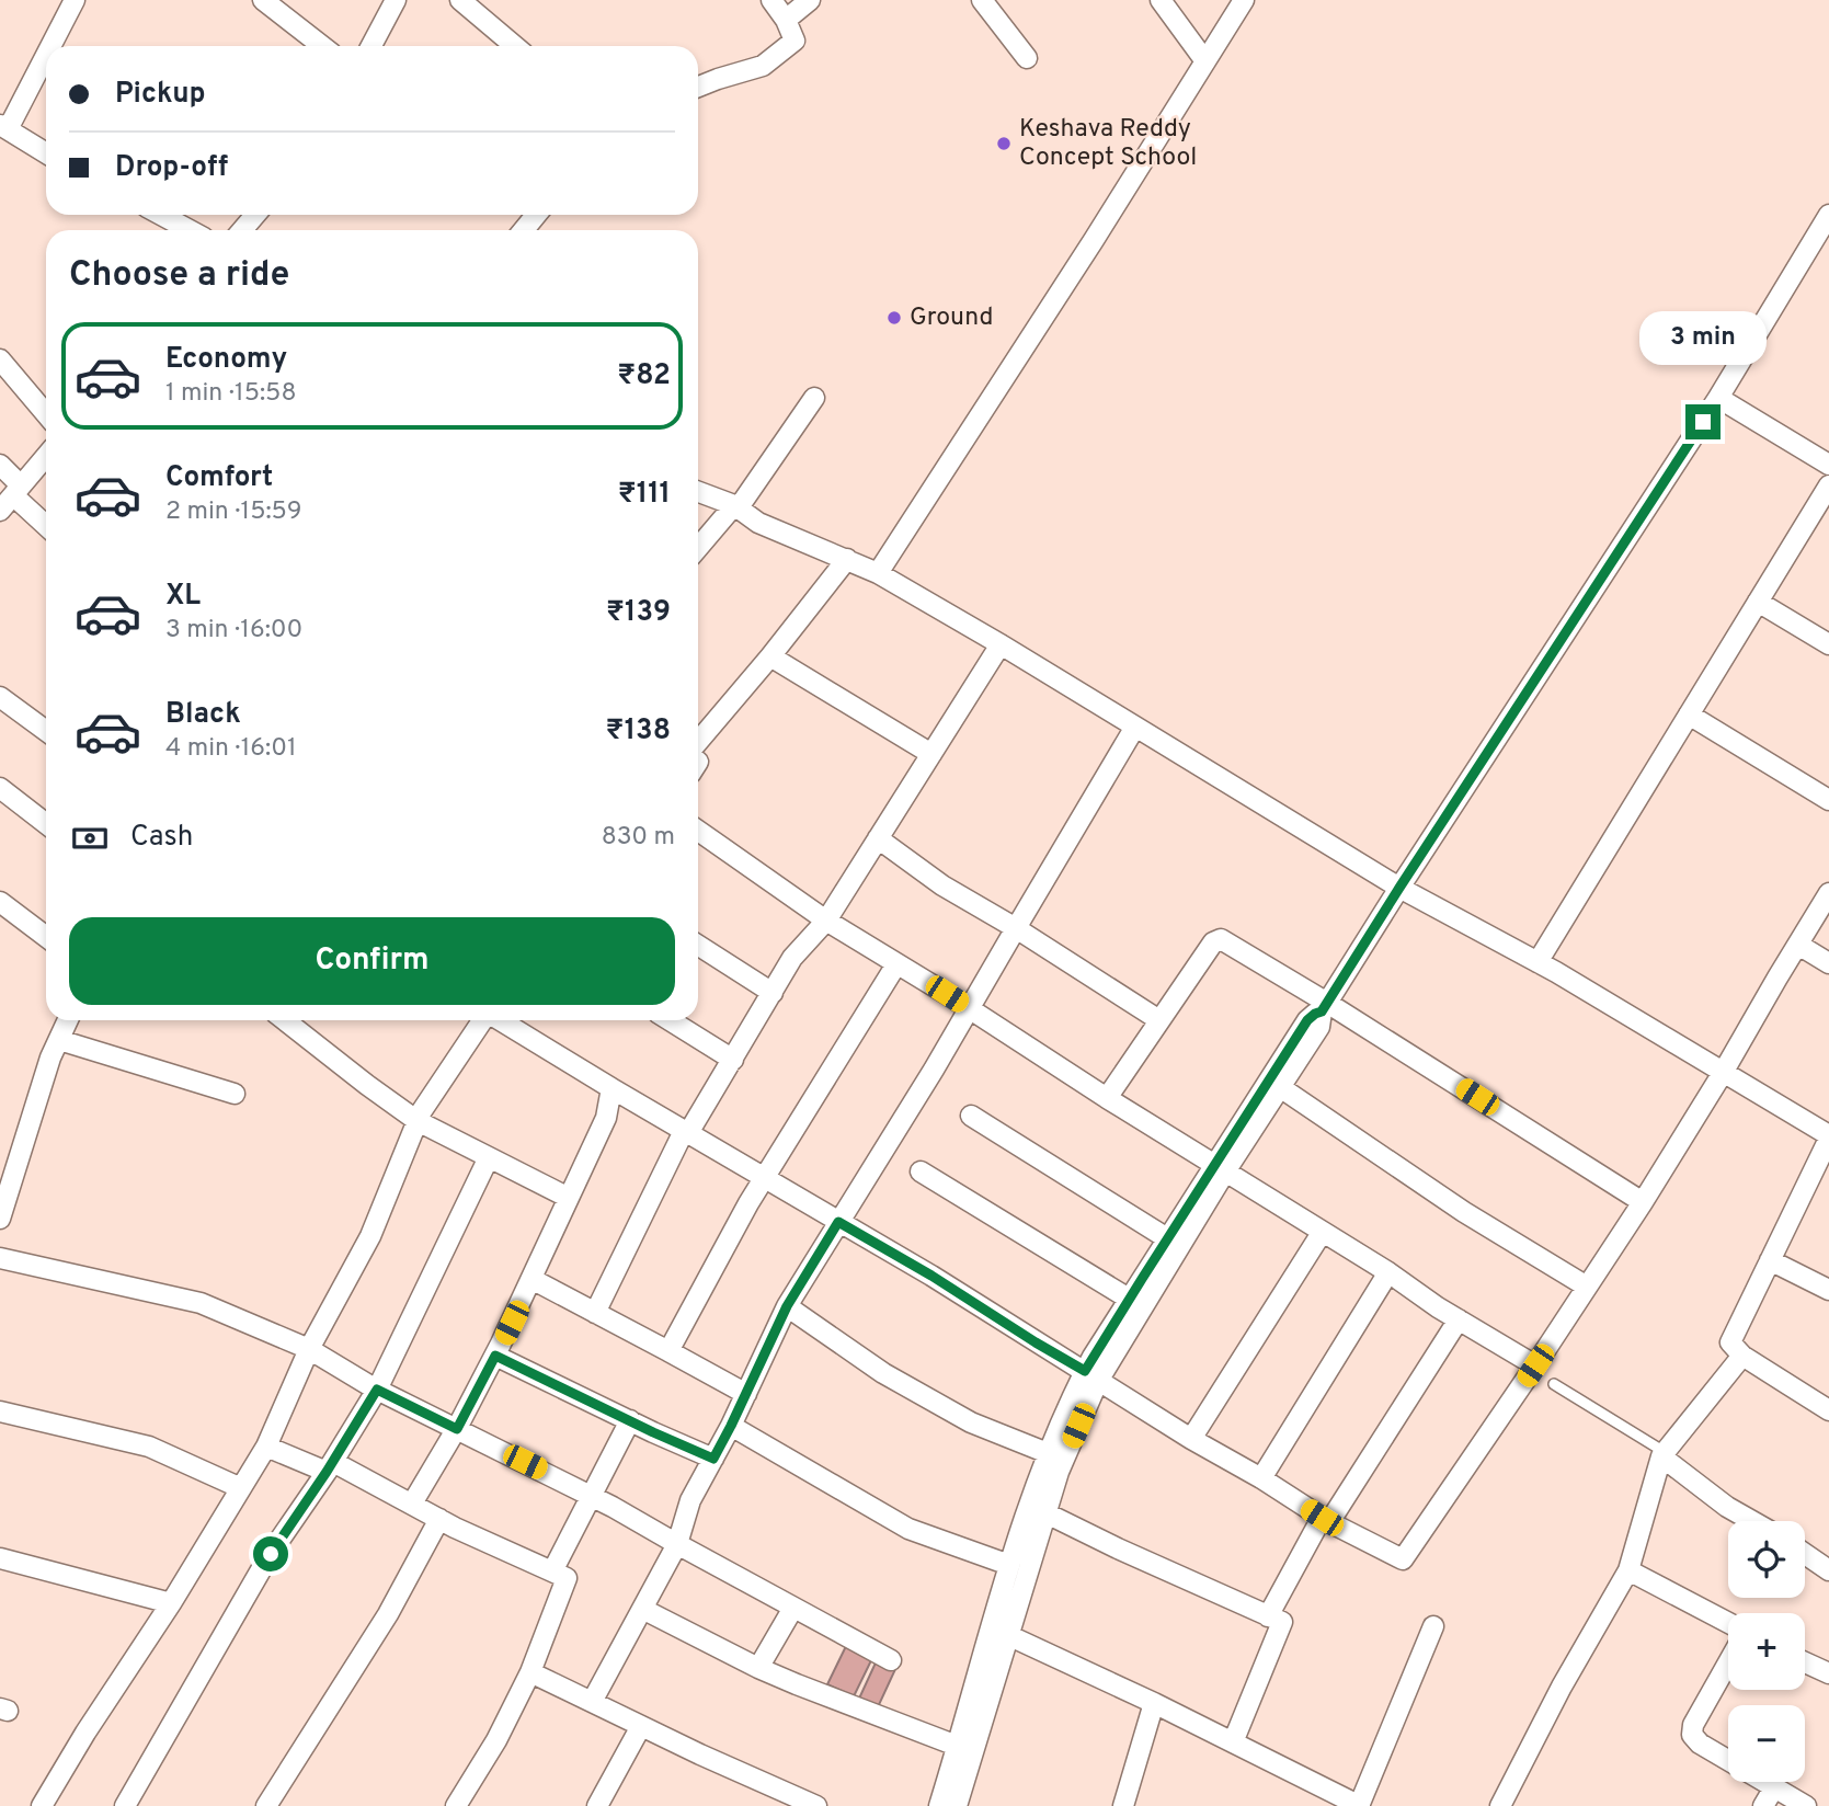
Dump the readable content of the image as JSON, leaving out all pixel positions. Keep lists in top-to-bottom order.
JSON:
{
  "places": ["Keshava Reddy Concept School", "Ground"],
  "page": {
    "banner": ["Pickup", "Drop-off"],
    "heading": "Choose a ride",
    "bubble": "3 min",
    "list": [
      {
        "name": "Economy",
        "note": "1 min · 15:58",
        "value": "₹82"
      },
      {
        "name": "Comfort",
        "note": "2 min · 15:59",
        "value": "₹111"
      },
      {
        "name": "XL",
        "note": "3 min · 16:00",
        "value": "₹139"
      },
      {
        "name": "Black",
        "note": "4 min · 16:01",
        "value": "₹138"
      }
    ],
    "pay": ["Cash", "830 m"],
    "buttons": "Confirm",
    "map_buttons": ["+", "−"]
  }
}
